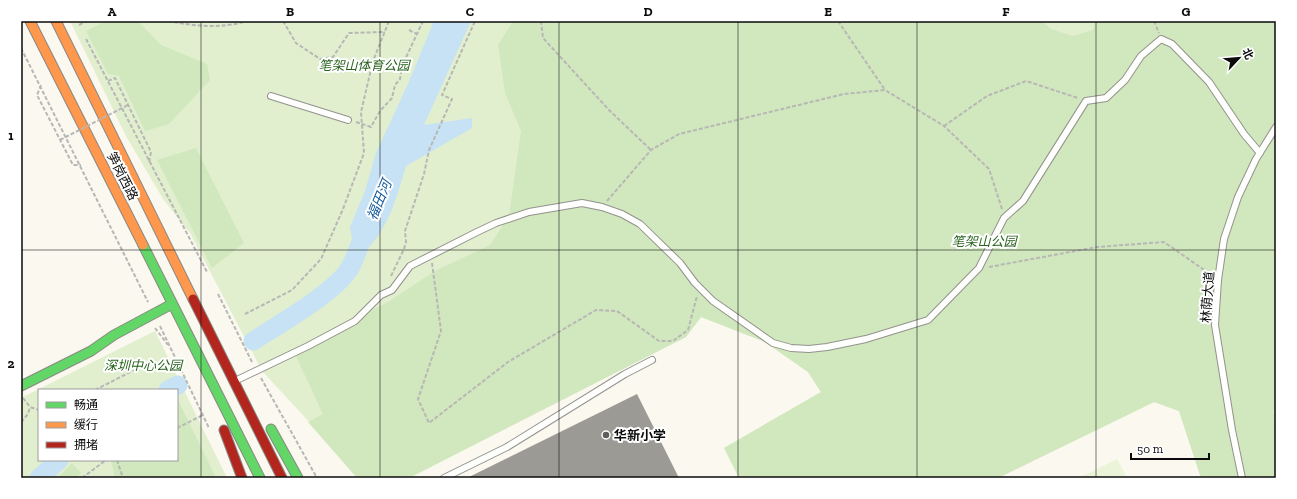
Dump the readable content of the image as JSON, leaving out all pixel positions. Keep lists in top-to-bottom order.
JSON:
{
  "streets": {
    "main road": ["笋岗西路"],
    "lane": ["林荫大道"]
  },
  "water": ["福田河"],
  "parks": ["笔架山体育公园", "笔架山公园", "深圳中心公园"],
  "places": ["华新小学"],
  "legend": ["畅通", "缓行", "拥堵"],
  "scale_bar": "50 m",
  "north": "top right",
  "grid": {
    "columns": [
      "A",
      "B",
      "C",
      "D",
      "E",
      "F",
      "G"
    ],
    "rows": ["1", "2"]
  }
}
